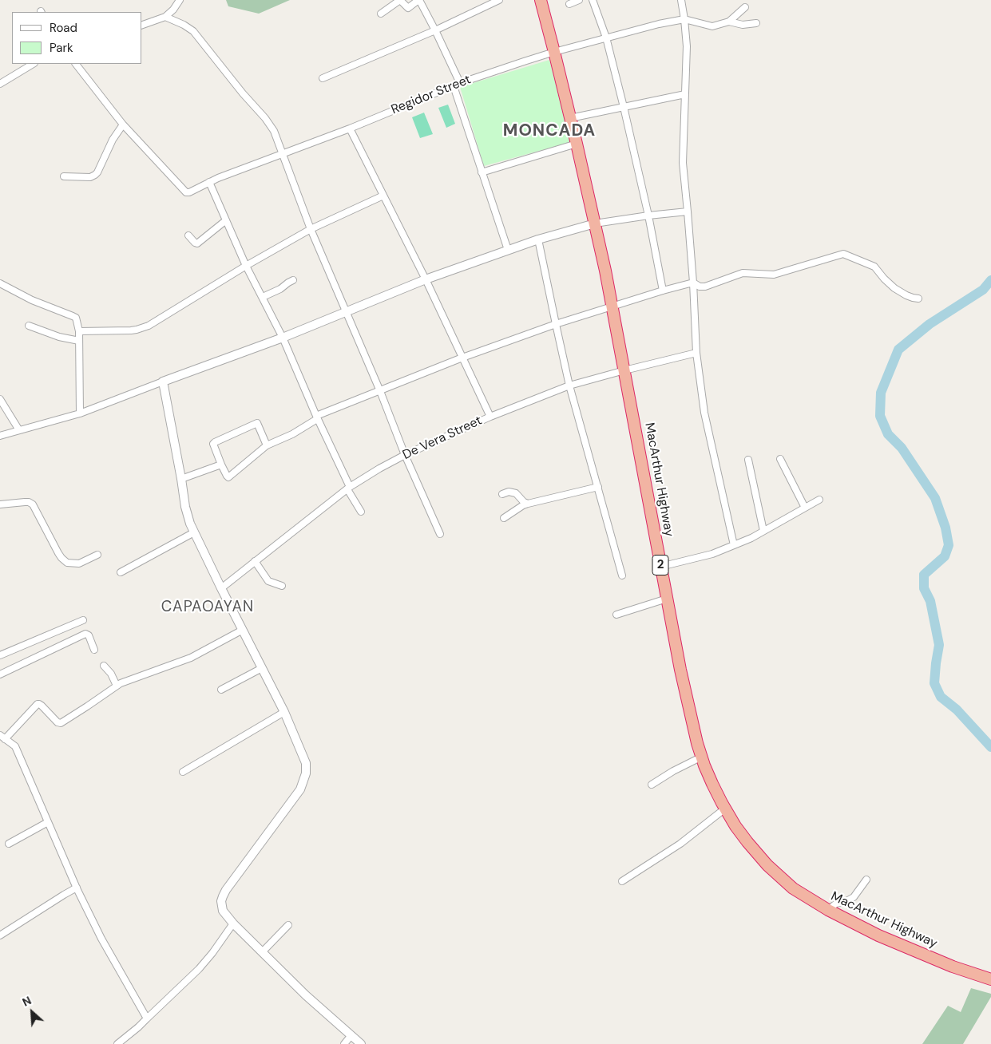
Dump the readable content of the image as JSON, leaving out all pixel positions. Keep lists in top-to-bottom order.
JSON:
{
  "streets": {
    "highway": ["MacArthur Highway", "2"],
    "street": ["Regidor Street", "De Vera Street"]
  },
  "crossings": [
    ["Regidor Street", "MacArthur Highway"],
    ["De Vera Street", "MacArthur Highway"]
  ],
  "districts": ["MONCADA", "CAPAOAYAN"],
  "legend": ["Road", "Park"],
  "north": "top left"
}
